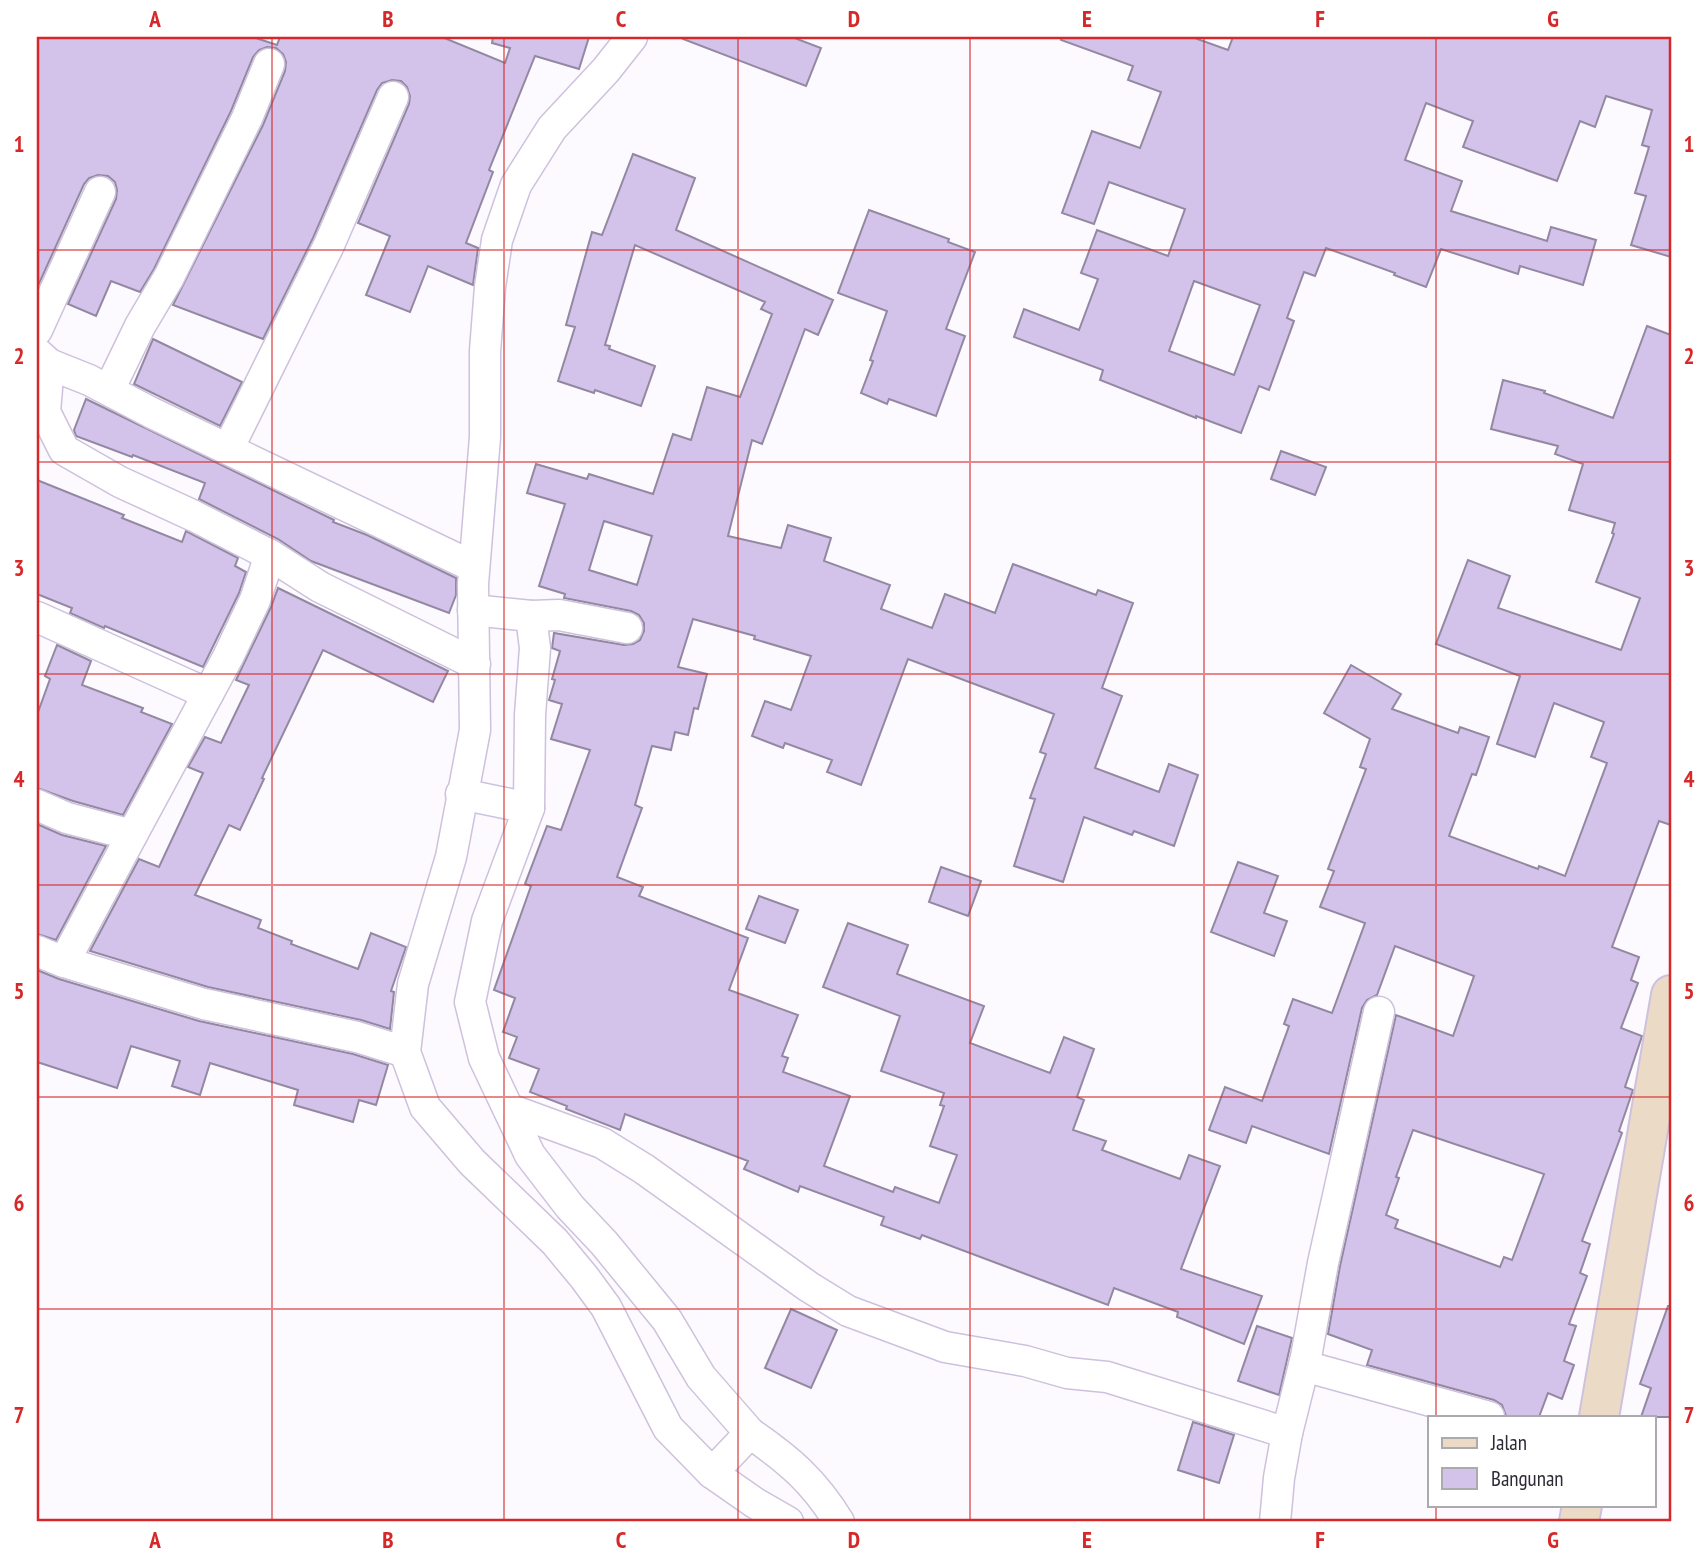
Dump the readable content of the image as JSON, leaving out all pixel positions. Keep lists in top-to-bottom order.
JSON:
{
  "legend": ["Jalan", "Bangunan"],
  "grid": {
    "columns": [
      "A",
      "B",
      "C",
      "D",
      "E",
      "F",
      "G"
    ],
    "rows": [
      "1",
      "2",
      "3",
      "4",
      "5",
      "6",
      "7"
    ]
  }
}
